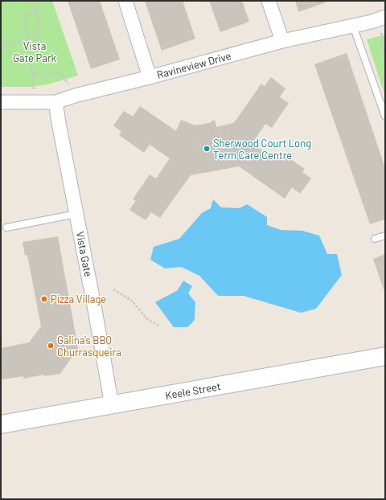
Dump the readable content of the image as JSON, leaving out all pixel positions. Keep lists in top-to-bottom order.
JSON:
{
  "streets": {
    "main road": ["Keele Street"],
    "street": ["Ravineview Drive", "Vista Gate"]
  },
  "crossings": [
    ["Ravineview Drive", "Vista Gate"],
    ["Vista Gate", "Keele Street"]
  ],
  "parks": ["Vista Gate Park"],
  "places": ["Sherwood Court Long Term Care Centre", "Pizza Village", "Galina's BBQ Churrasqueira"]
}
